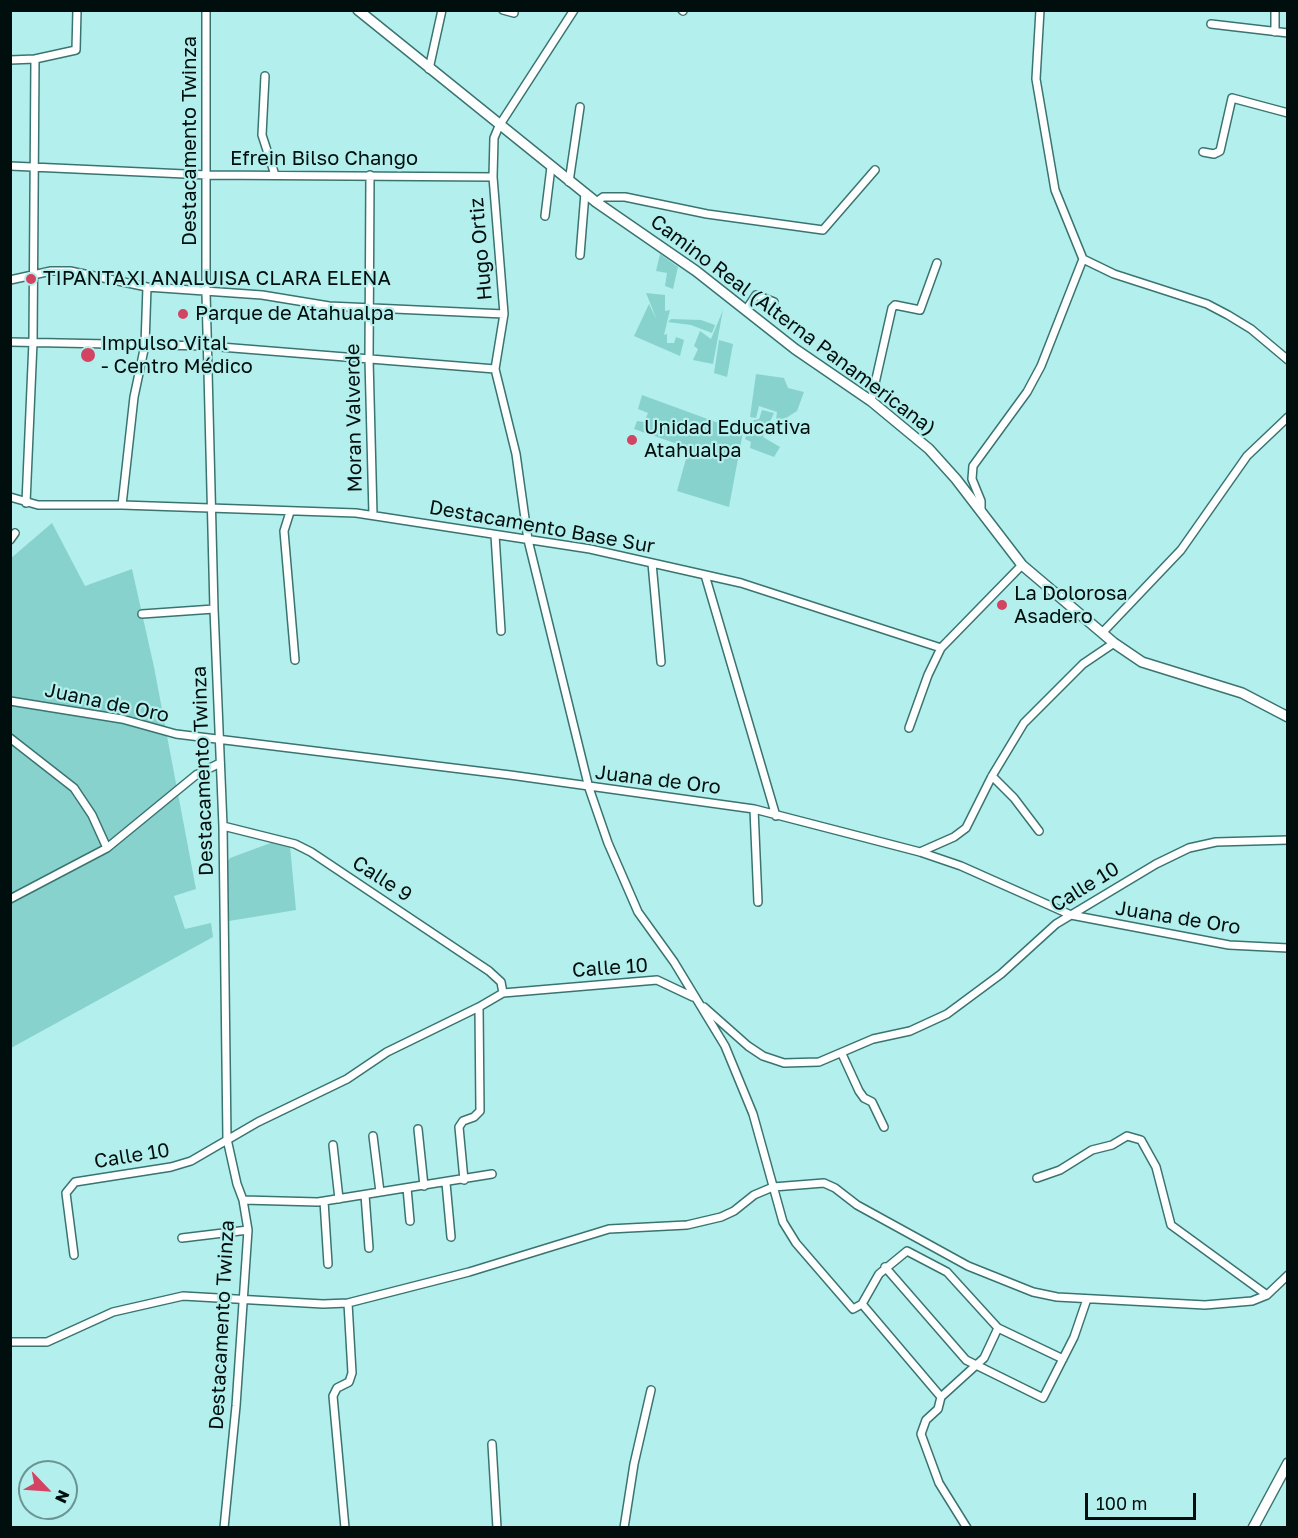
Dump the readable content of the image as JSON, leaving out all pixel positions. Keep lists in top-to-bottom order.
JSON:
{
  "streets": {
    "street": [
      "Destacamento Twinza",
      "Efrein Bilso Chango",
      "Hugo Ortiz",
      "Camino Real (Alterna Panamericana)",
      "Moran Valverde",
      "Destacamento Base Sur",
      "Juana de Oro",
      "Calle 9",
      "Calle 10"
    ]
  },
  "crossings": [
    ["Destacamento Twinza", "Efrein Bilso Chango"],
    ["Destacamento Twinza", "Destacamento Base Sur"],
    ["Destacamento Twinza", "Juana de Oro"],
    ["Destacamento Twinza", "Calle 9"],
    ["Destacamento Twinza", "Calle 10"],
    ["Efrein Bilso Chango", "Hugo Ortiz"],
    ["Efrein Bilso Chango", "Moran Valverde"],
    ["Hugo Ortiz", "Camino Real (Alterna Panamericana)"],
    ["Moran Valverde", "Destacamento Base Sur"],
    ["Juana de Oro", "Calle 10"],
    ["Calle 9", "Calle 10"]
  ],
  "places": [
    "TIPANTAXI ANALUISA CLARA ELENA",
    "Parque de Atahualpa",
    "Impulso Vital - Centro Médico",
    "Unidad Educativa Atahualpa",
    "La Dolorosa Asadero"
  ],
  "scale_bar": "100 m",
  "north": "bottom right"
}
